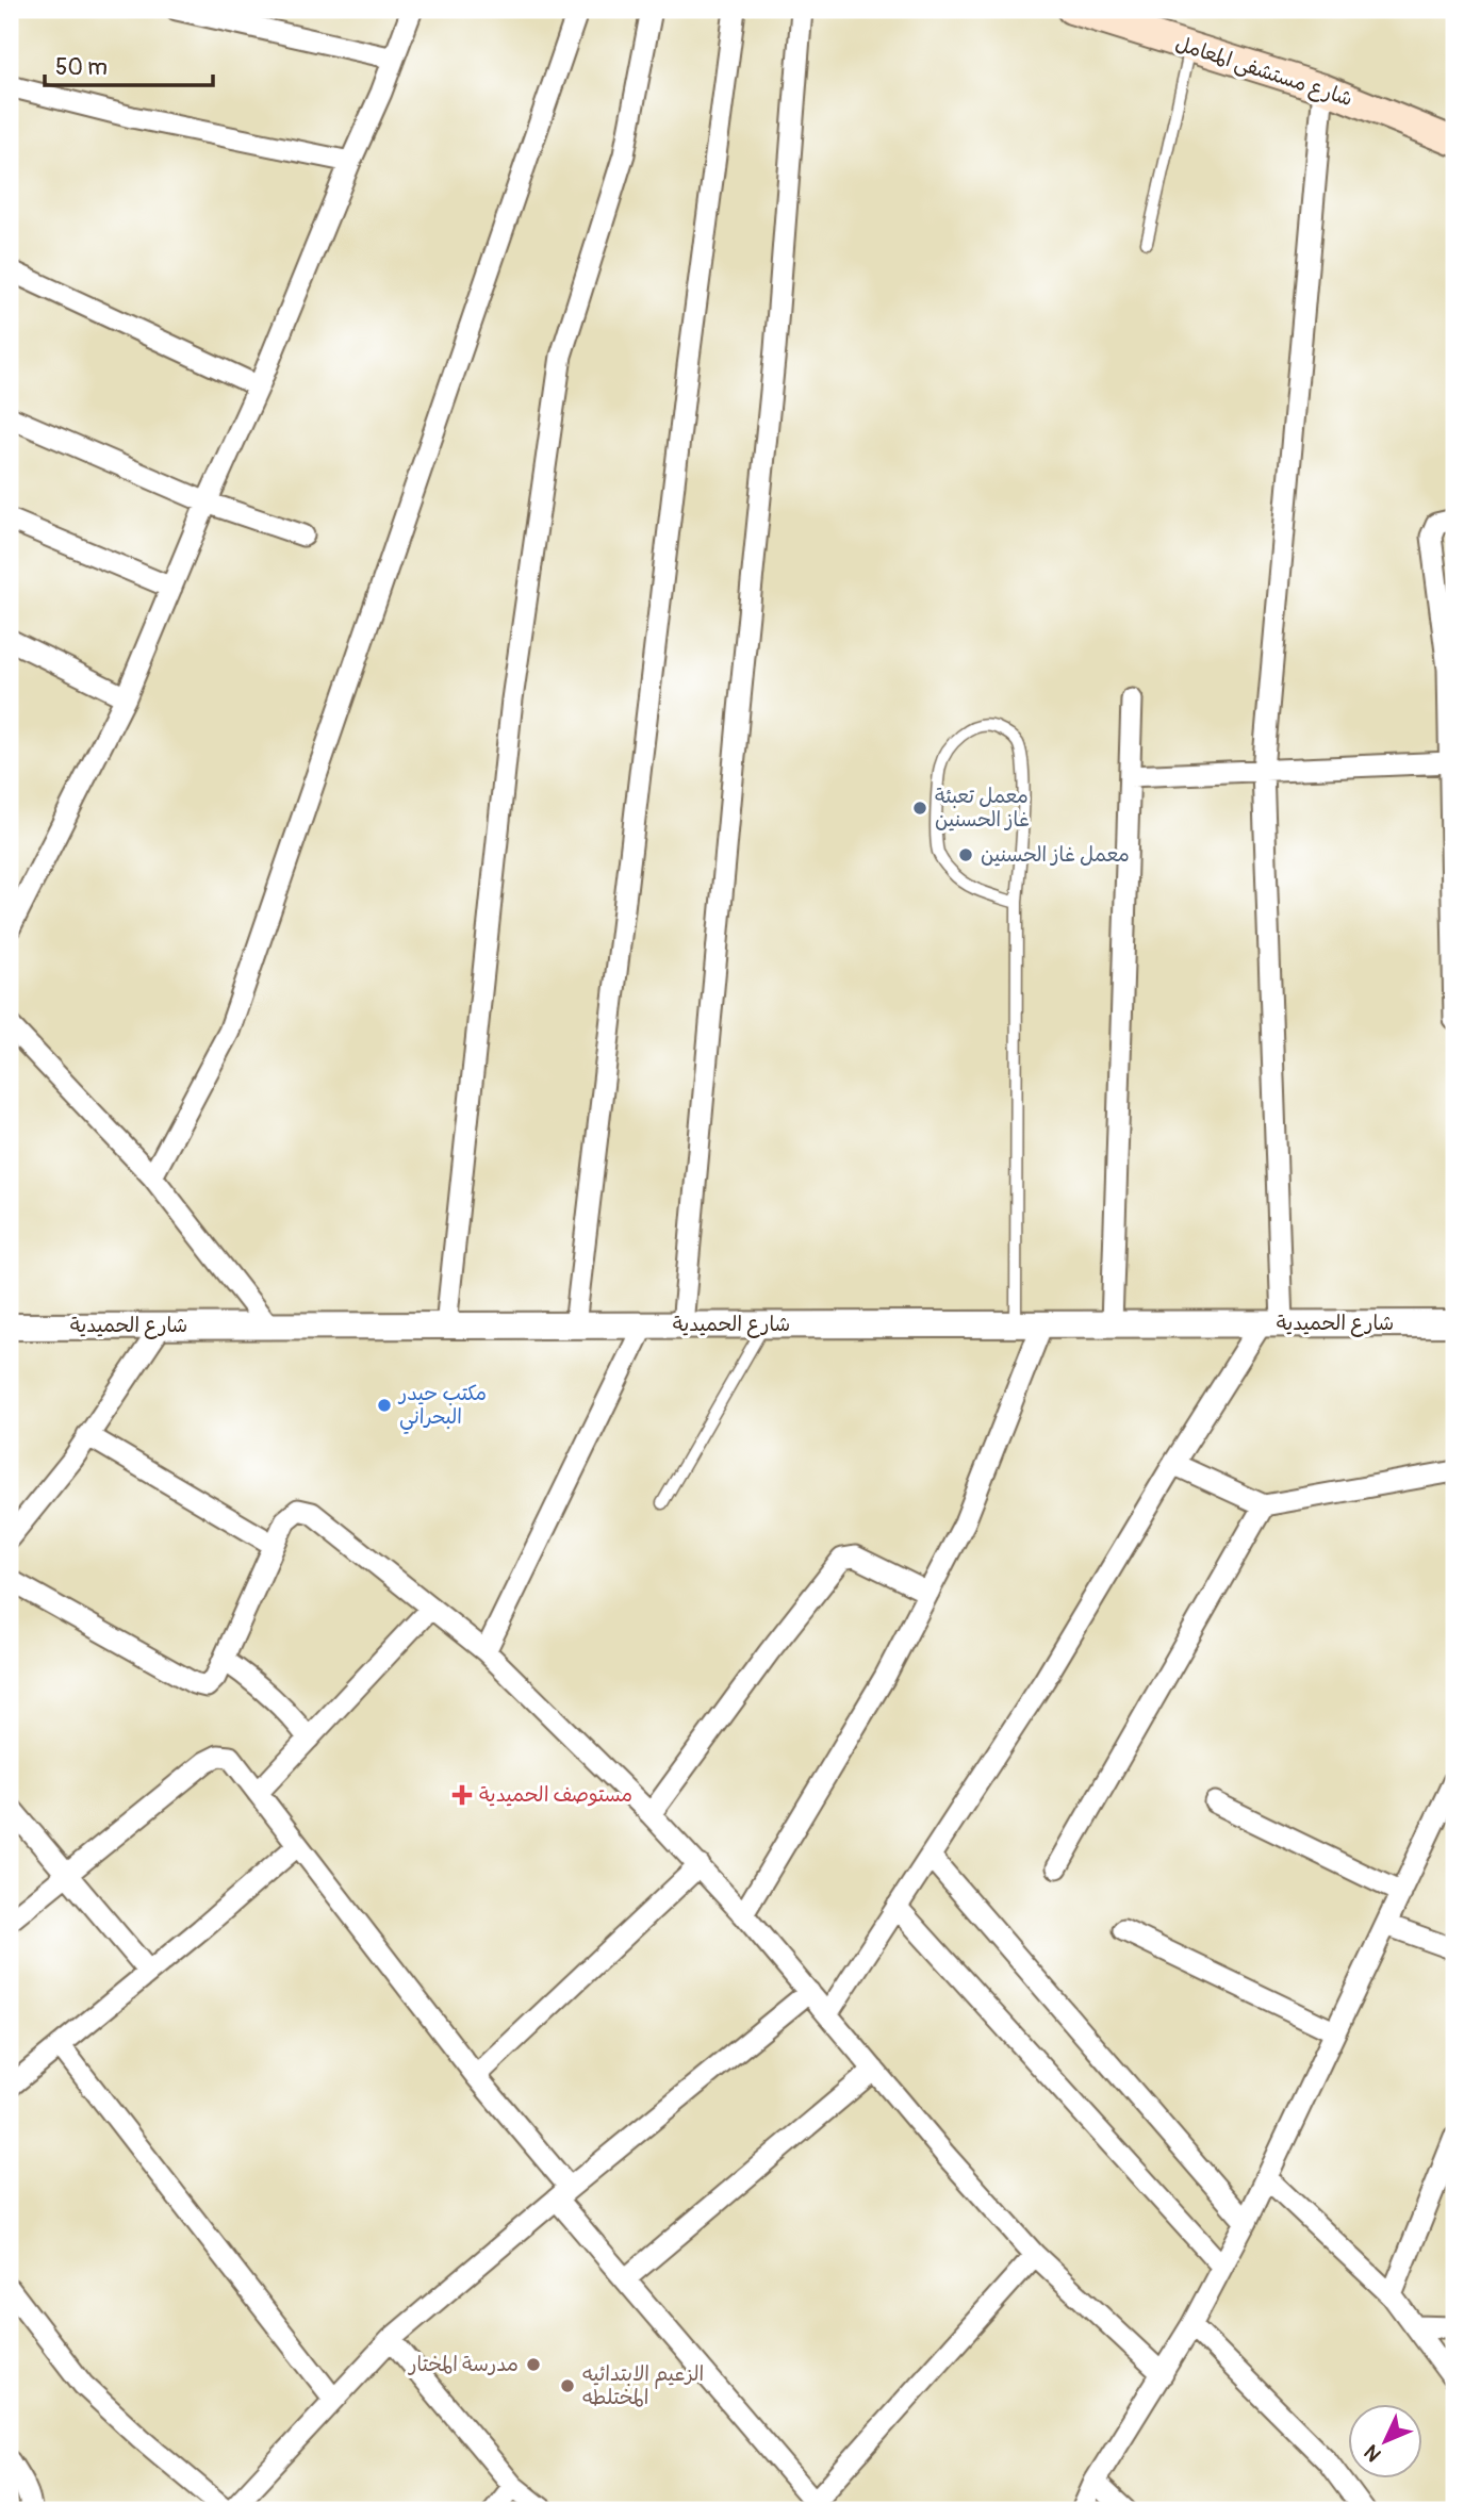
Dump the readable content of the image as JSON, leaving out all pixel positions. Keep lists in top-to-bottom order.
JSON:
{
  "streets": {
    "main road": ["شارع مستشفى المعامل"],
    "street": ["شارع الحميدية"]
  },
  "places": {
    "other": [
      "معمل تعبئة غاز الحسنين",
      "معمل غاز الحسنين",
      "مكتب حيدر البحراني",
      "مدرسة المختار",
      "الزعيم الابتدائيه المختلطه"
    ],
    "health": ["مستوصف الحميدية"]
  },
  "scale_bar": "50 m",
  "north": "bottom left"
}
